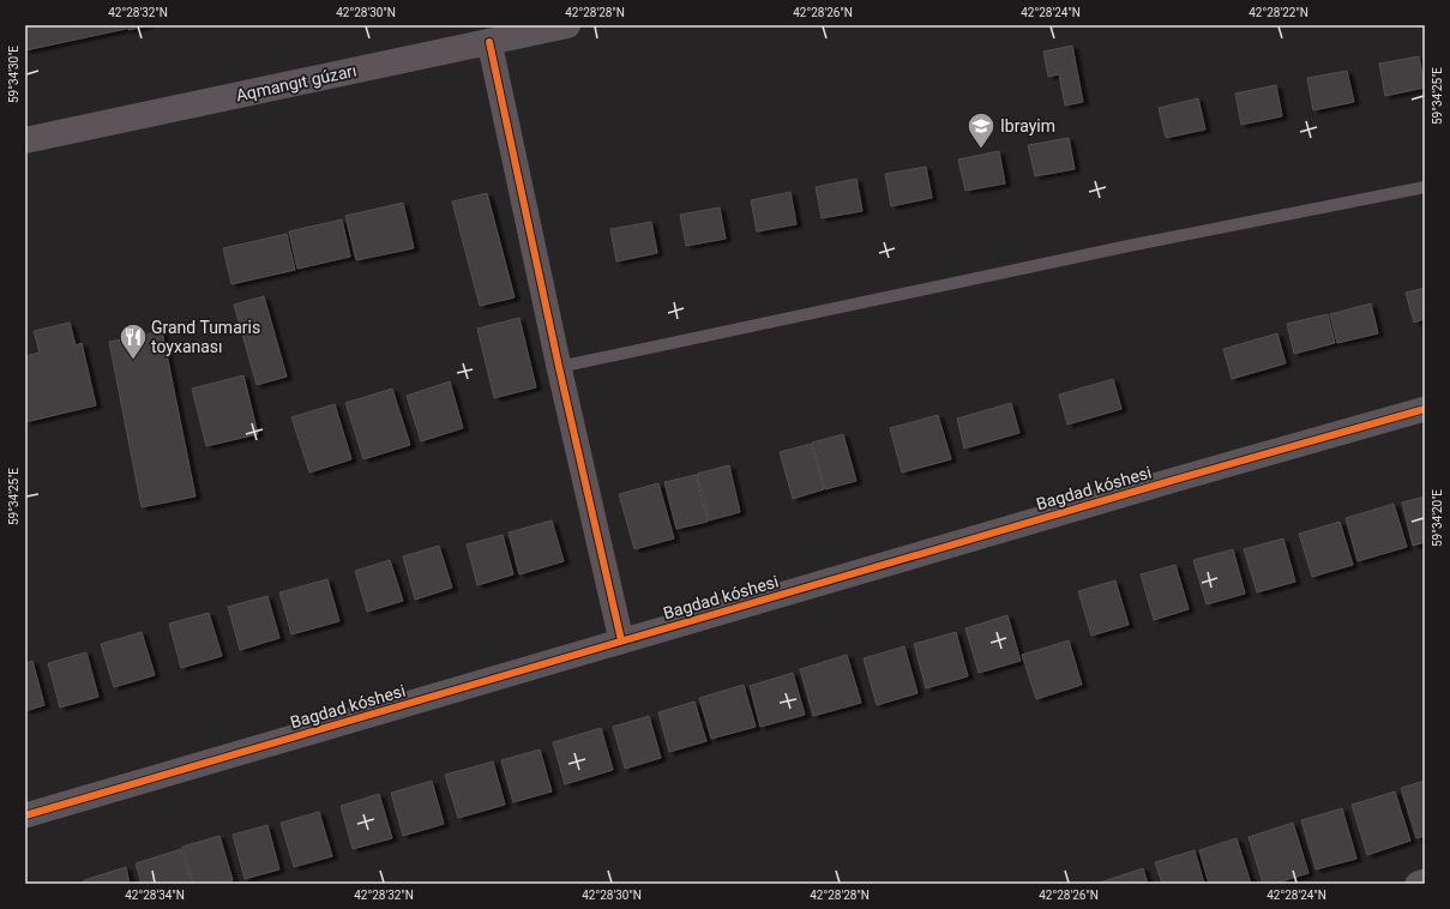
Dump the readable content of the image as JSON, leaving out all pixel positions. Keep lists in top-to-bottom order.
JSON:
{
  "streets": {
    "street": ["Aqmangıt gúzarı", "Bagdad kóshesi"]
  },
  "places": {
    "school or university": ["Ibrayim"],
    "restaurant": ["Grand Tumaris toyxanası"]
  },
  "coordinates": [
    "42°28'32\"N",
    "42°28'30\"N",
    "42°28'28\"N",
    "42°28'26\"N",
    "42°28'24\"N",
    "42°28'22\"N",
    "59°34'30\"E",
    "59°34'25\"E",
    "59°34'20\"E",
    "42°28'34\"N"
  ]
}
